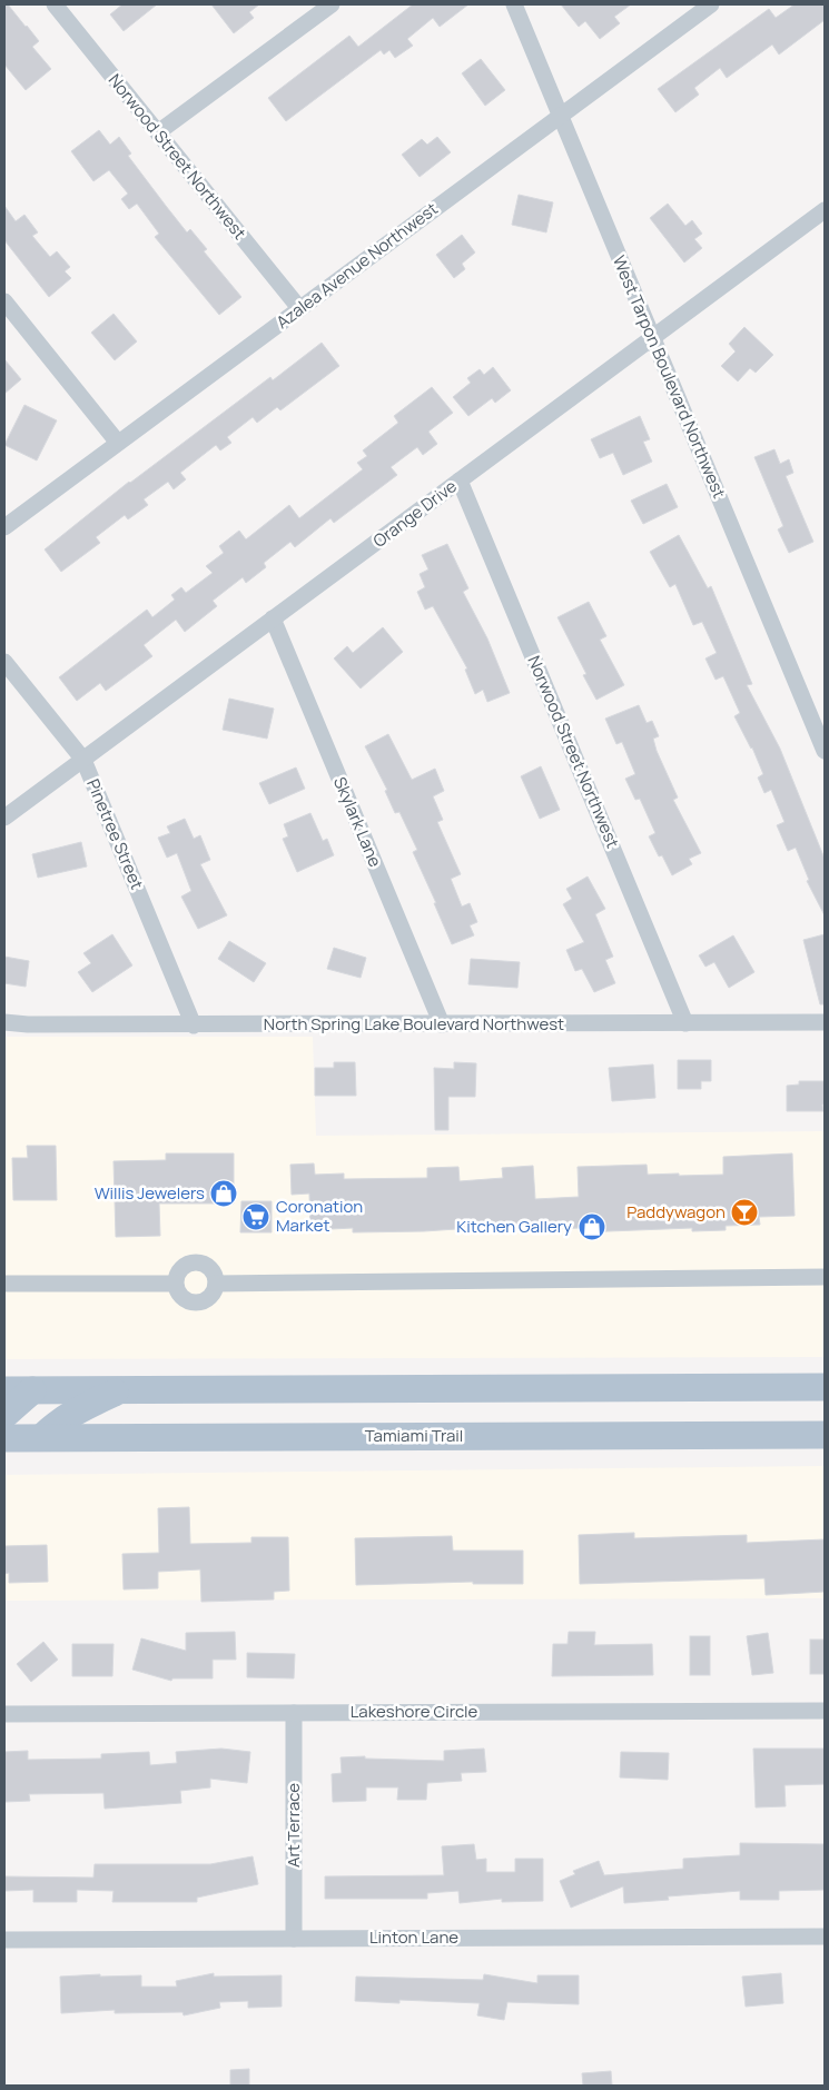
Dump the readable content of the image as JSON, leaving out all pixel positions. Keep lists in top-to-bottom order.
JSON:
{
  "streets": {
    "main road": ["Tamiami Trail"],
    "street": [
      "Norwood Street Northwest",
      "Azalea Avenue Northwest",
      "West Tarpon Boulevard Northwest",
      "Orange Drive",
      "Skylark Lane",
      "Pinetree Street",
      "North Spring Lake Boulevard Northwest",
      "Lakeshore Circle",
      "Art Terrace",
      "Linton Lane"
    ]
  },
  "crossings": [
    ["Norwood Street Northwest", "Azalea Avenue Northwest"],
    ["Norwood Street Northwest", "Orange Drive"],
    ["Norwood Street Northwest", "North Spring Lake Boulevard Northwest"],
    ["Azalea Avenue Northwest", "West Tarpon Boulevard Northwest"],
    ["West Tarpon Boulevard Northwest", "Orange Drive"],
    ["Orange Drive", "Skylark Lane"],
    ["Orange Drive", "Pinetree Street"],
    ["Skylark Lane", "North Spring Lake Boulevard Northwest"],
    ["Pinetree Street", "North Spring Lake Boulevard Northwest"],
    ["Lakeshore Circle", "Art Terrace"],
    ["Art Terrace", "Linton Lane"]
  ],
  "places": {
    "shop": ["Willis Jewelers", "Kitchen Gallery"],
    "bar": ["Paddywagon"],
    "supermarket": ["Coronation Market"]
  }
}
